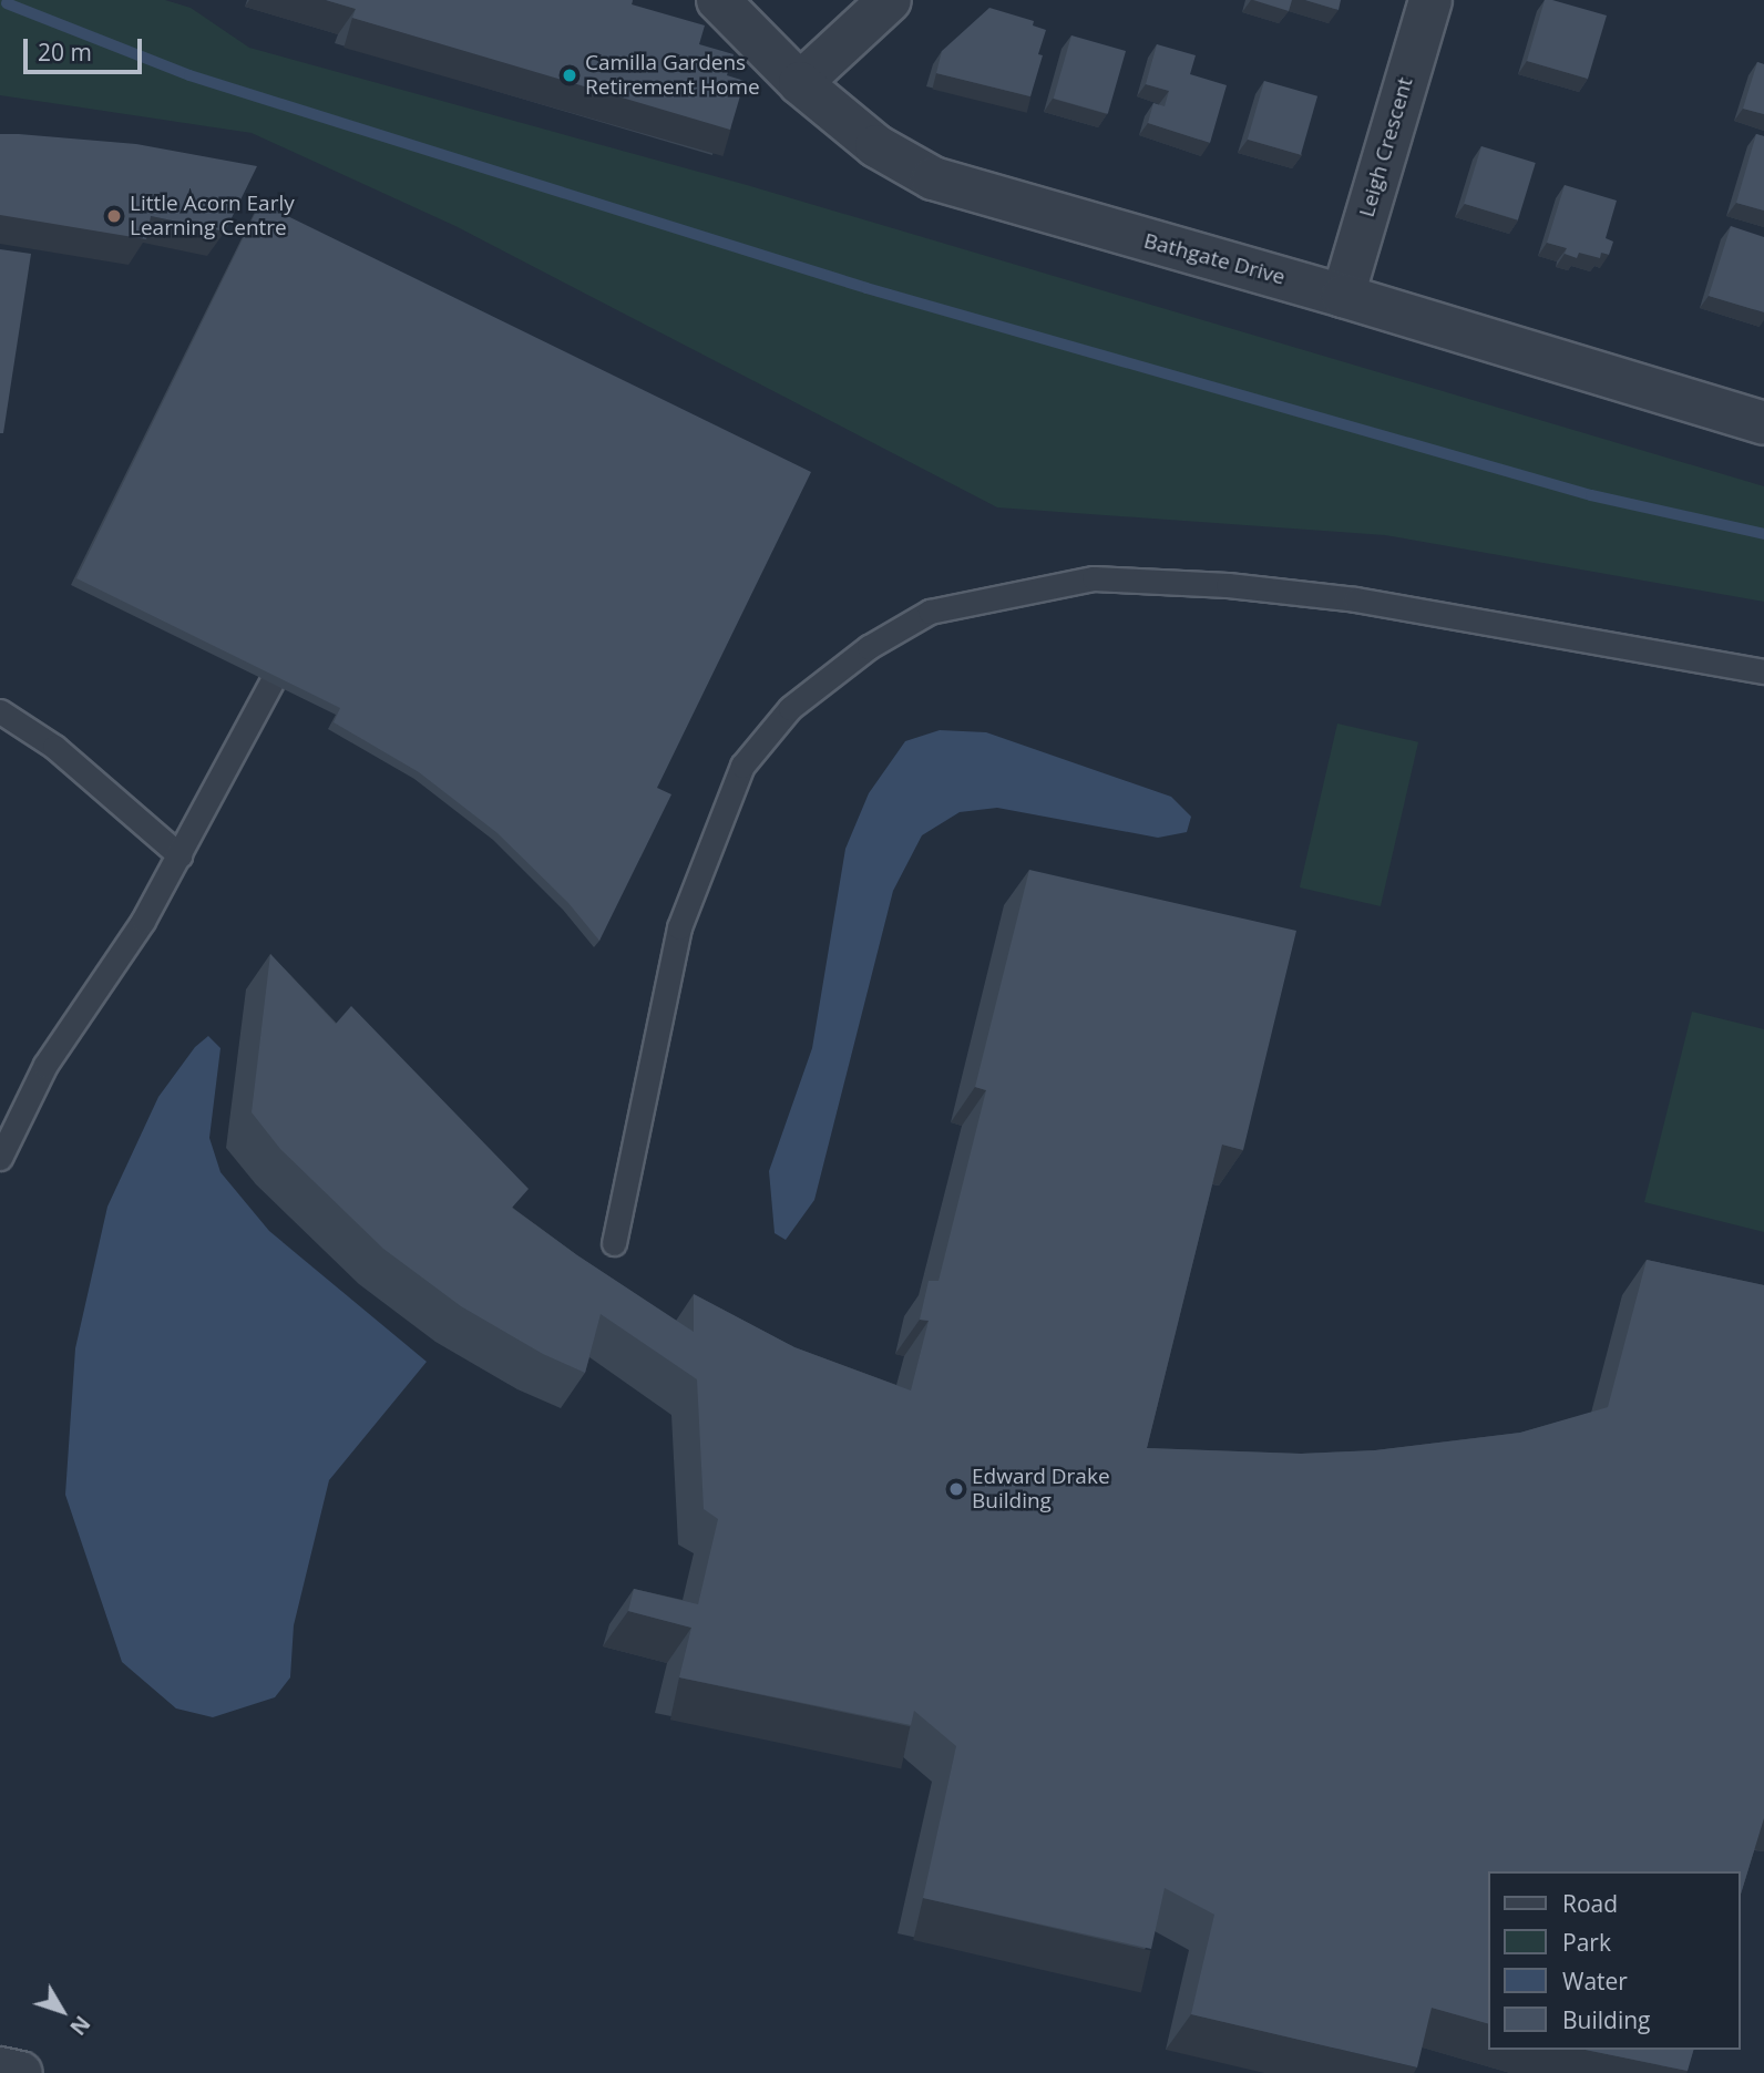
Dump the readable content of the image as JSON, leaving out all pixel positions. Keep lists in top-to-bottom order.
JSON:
{
  "streets": {
    "street": ["Leigh Crescent", "Bathgate Drive"]
  },
  "crossings": [
    ["Leigh Crescent", "Bathgate Drive"]
  ],
  "places": ["Camilla Gardens Retirement Home", "Little Acorn Early Learning Centre", "Edward Drake Building"],
  "legend": [
    "Road",
    "Park",
    "Water",
    "Building"
  ],
  "scale_bar": "20 m",
  "north": "bottom right"
}
